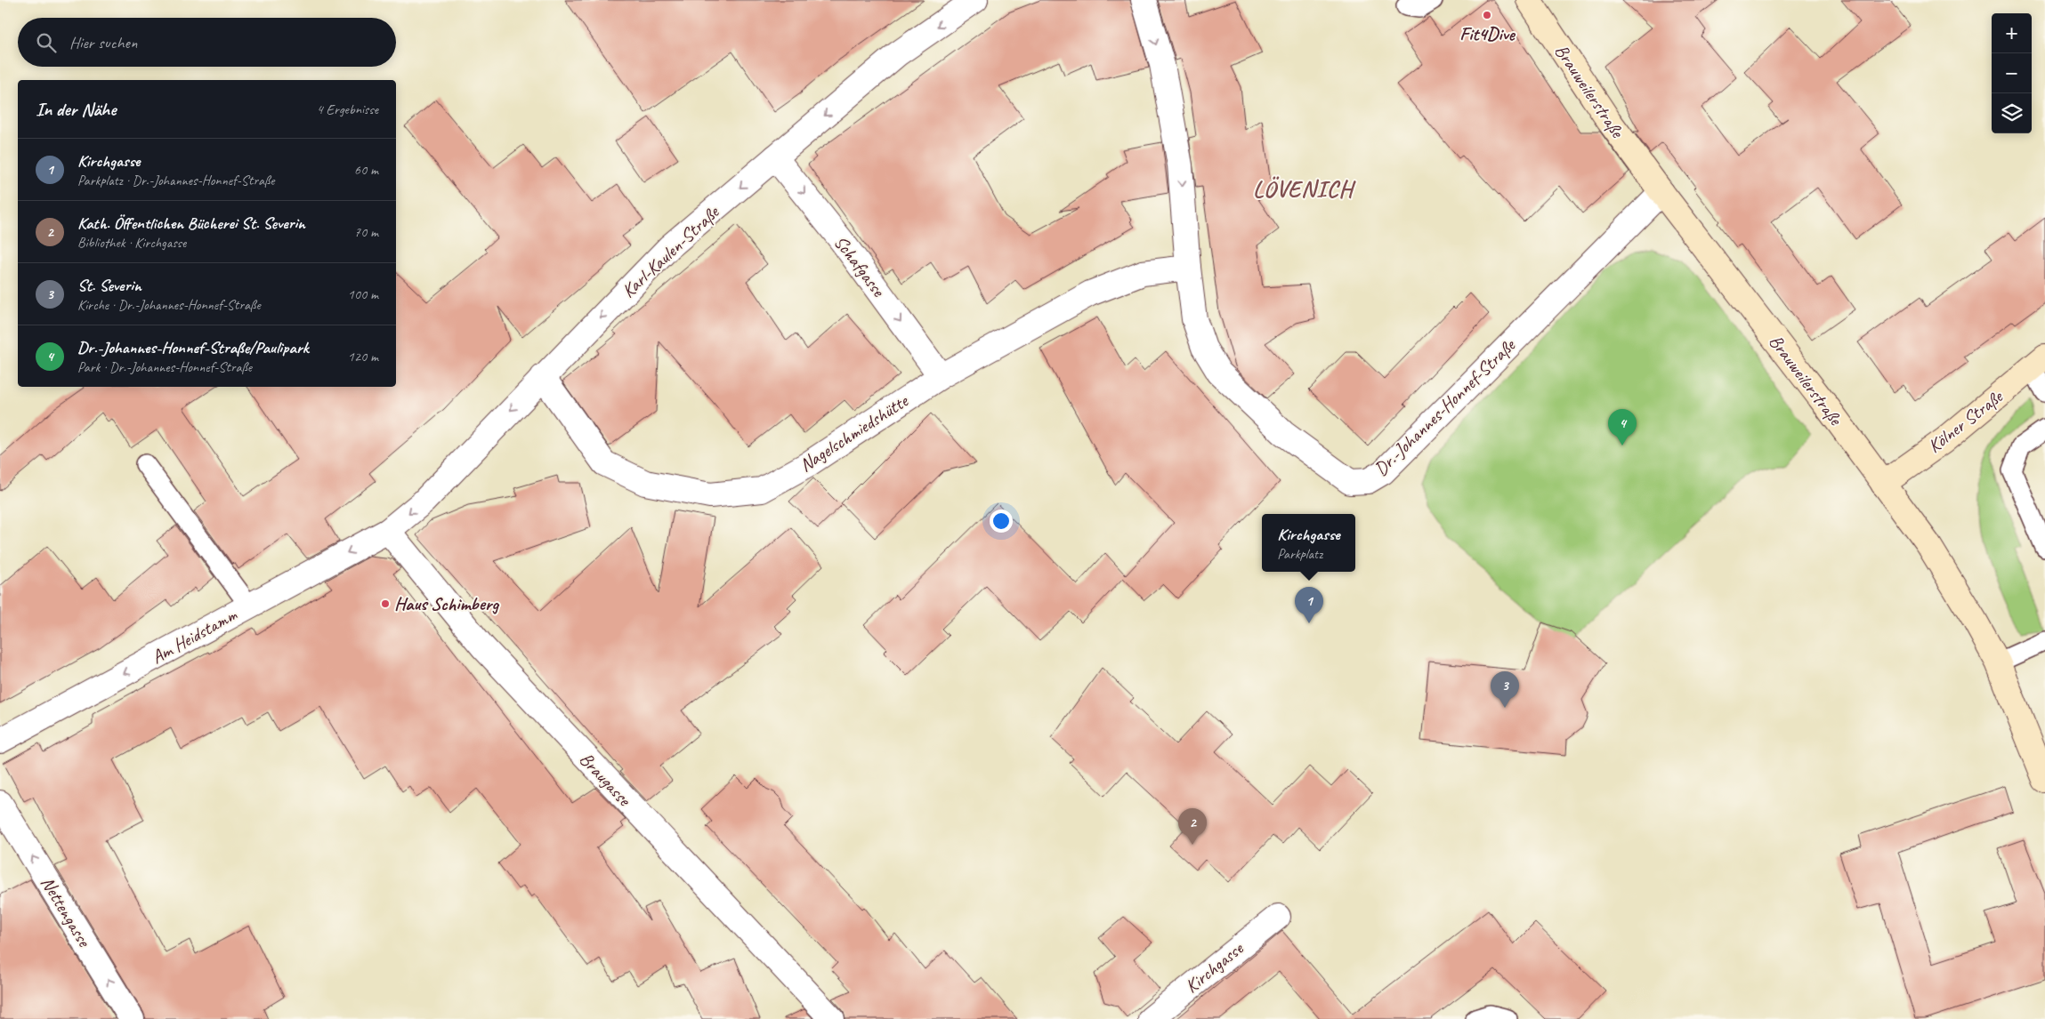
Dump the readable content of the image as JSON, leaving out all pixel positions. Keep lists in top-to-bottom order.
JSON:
{
  "streets": {
    "street": [
      "Brauweilerstraße",
      "Karl-Kaulen-Straße",
      "Schafgasse",
      "Dr.-Johannes-Honnef-Straße",
      "Kölner Straße",
      "Nagelschmiedshütte",
      "Am Heidstamm",
      "Braugasse",
      "Nettengasse",
      "Kirchgasse"
    ]
  },
  "crossings": [
    ["Brauweilerstraße", "Dr.-Johannes-Honnef-Straße"],
    ["Brauweilerstraße", "Kölner Straße"],
    ["Karl-Kaulen-Straße", "Schafgasse"],
    ["Karl-Kaulen-Straße", "Nagelschmiedshütte"],
    ["Karl-Kaulen-Straße", "Am Heidstamm"],
    ["Karl-Kaulen-Straße", "Braugasse"],
    ["Schafgasse", "Nagelschmiedshütte"],
    ["Dr.-Johannes-Honnef-Straße", "Nagelschmiedshütte"],
    ["Am Heidstamm", "Braugasse"]
  ],
  "one_way": [
    "Karl-Kaulen-Straße",
    "Schafgasse",
    "Am Heidstamm",
    "Nettengasse"
  ],
  "districts": ["LÖVENICH"],
  "places": ["Fit4Dive", "Haus Schimberg"],
  "page": {
    "map_buttons": ["+", "−"],
    "search": "Hier suchen",
    "heading": ["In der Nähe", "4 Ergebnisse"],
    "list": [
      {
        "mark": "1",
        "name": "Kirchgasse",
        "note": "Parkplatz · Dr.-Johannes-Honnef-Straße",
        "value": "60 m"
      },
      {
        "mark": "2",
        "name": "Kath. Öffentlichen Bücherei St. Severin",
        "note": "Bibliothek · Kirchgasse",
        "value": "70 m"
      },
      {
        "mark": "3",
        "name": "St. Severin",
        "note": "Kirche · Dr.-Johannes-Honnef-Straße",
        "value": "100 m"
      },
      {
        "mark": "4",
        "name": "Dr.-Johannes-Honnef-Straße/Paulipark",
        "note": "Park · Dr.-Johannes-Honnef-Straße",
        "value": "120 m"
      }
    ],
    "pins": [
      "4",
      "1",
      "3",
      "2"
    ],
    "popup": ["Kirchgasse", "Parkplatz"]
  }
}
